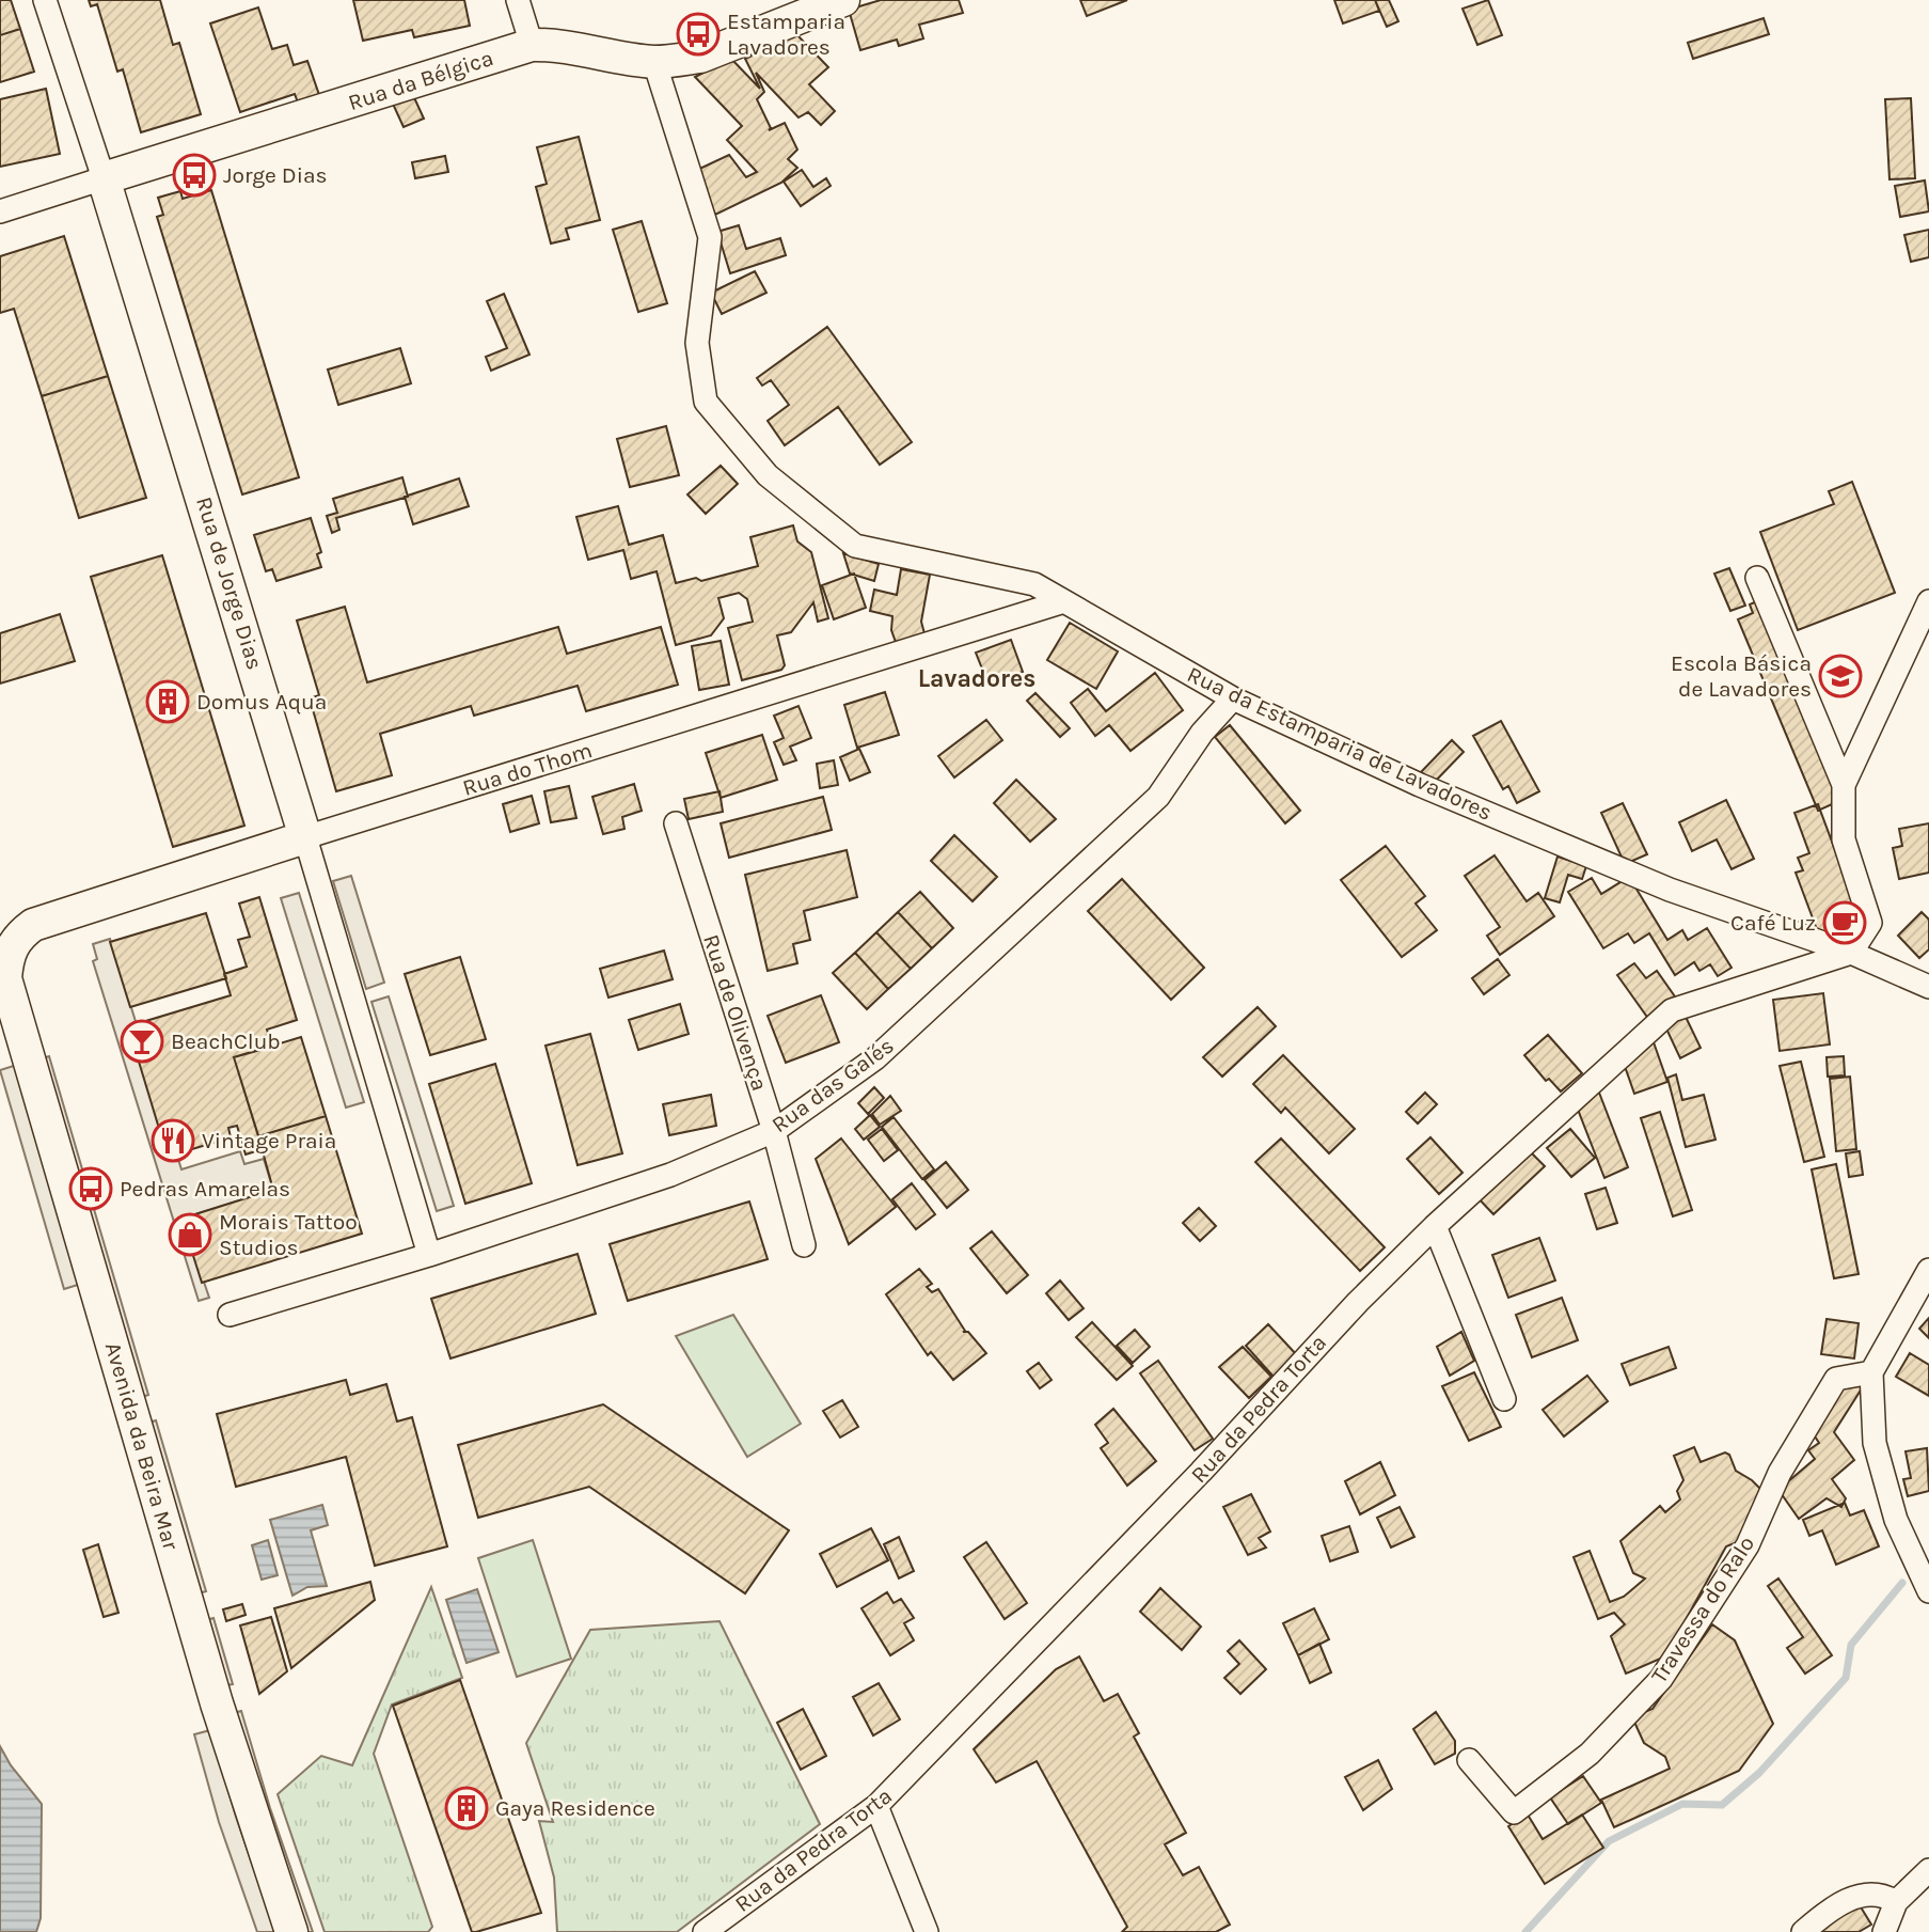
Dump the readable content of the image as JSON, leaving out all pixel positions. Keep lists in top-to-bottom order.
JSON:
{
  "streets": {
    "main road": [
      "Rua da Bélgica",
      "Rua de Jorge Dias",
      "Rua do Thom",
      "Avenida da Beira Mar"
    ],
    "street": [
      "Rua da Estamparia de Lavadores",
      "Rua de Olivença",
      "Rua das Galés",
      "Rua da Pedra Torta",
      "Travessa do Ralo"
    ]
  },
  "crossings": [
    ["Rua da Bélgica", "Rua de Jorge Dias"],
    ["Rua da Bélgica", "Rua da Estamparia de Lavadores"],
    ["Rua de Jorge Dias", "Rua do Thom"],
    ["Rua de Jorge Dias", "Rua das Galés"],
    ["Rua da Estamparia de Lavadores", "Rua do Thom"],
    ["Rua da Estamparia de Lavadores", "Rua das Galés"],
    ["Rua da Estamparia de Lavadores", "Rua da Pedra Torta"],
    ["Rua do Thom", "Avenida da Beira Mar"],
    ["Rua de Olivença", "Rua das Galés"]
  ],
  "districts": ["Lavadores"],
  "places": {
    "bus stop": ["Estamparia Lavadores", "Jorge Dias", "Pedras Amarelas"],
    "school or university": ["Escola Básica de Lavadores"],
    "building": ["Domus Aqua", "Gaya Residence"],
    "cafe": ["Café Luz"],
    "bar": ["BeachClub"],
    "restaurant": ["Vintage Praia"],
    "shop": ["Morais Tattoo Studios"]
  }
}
